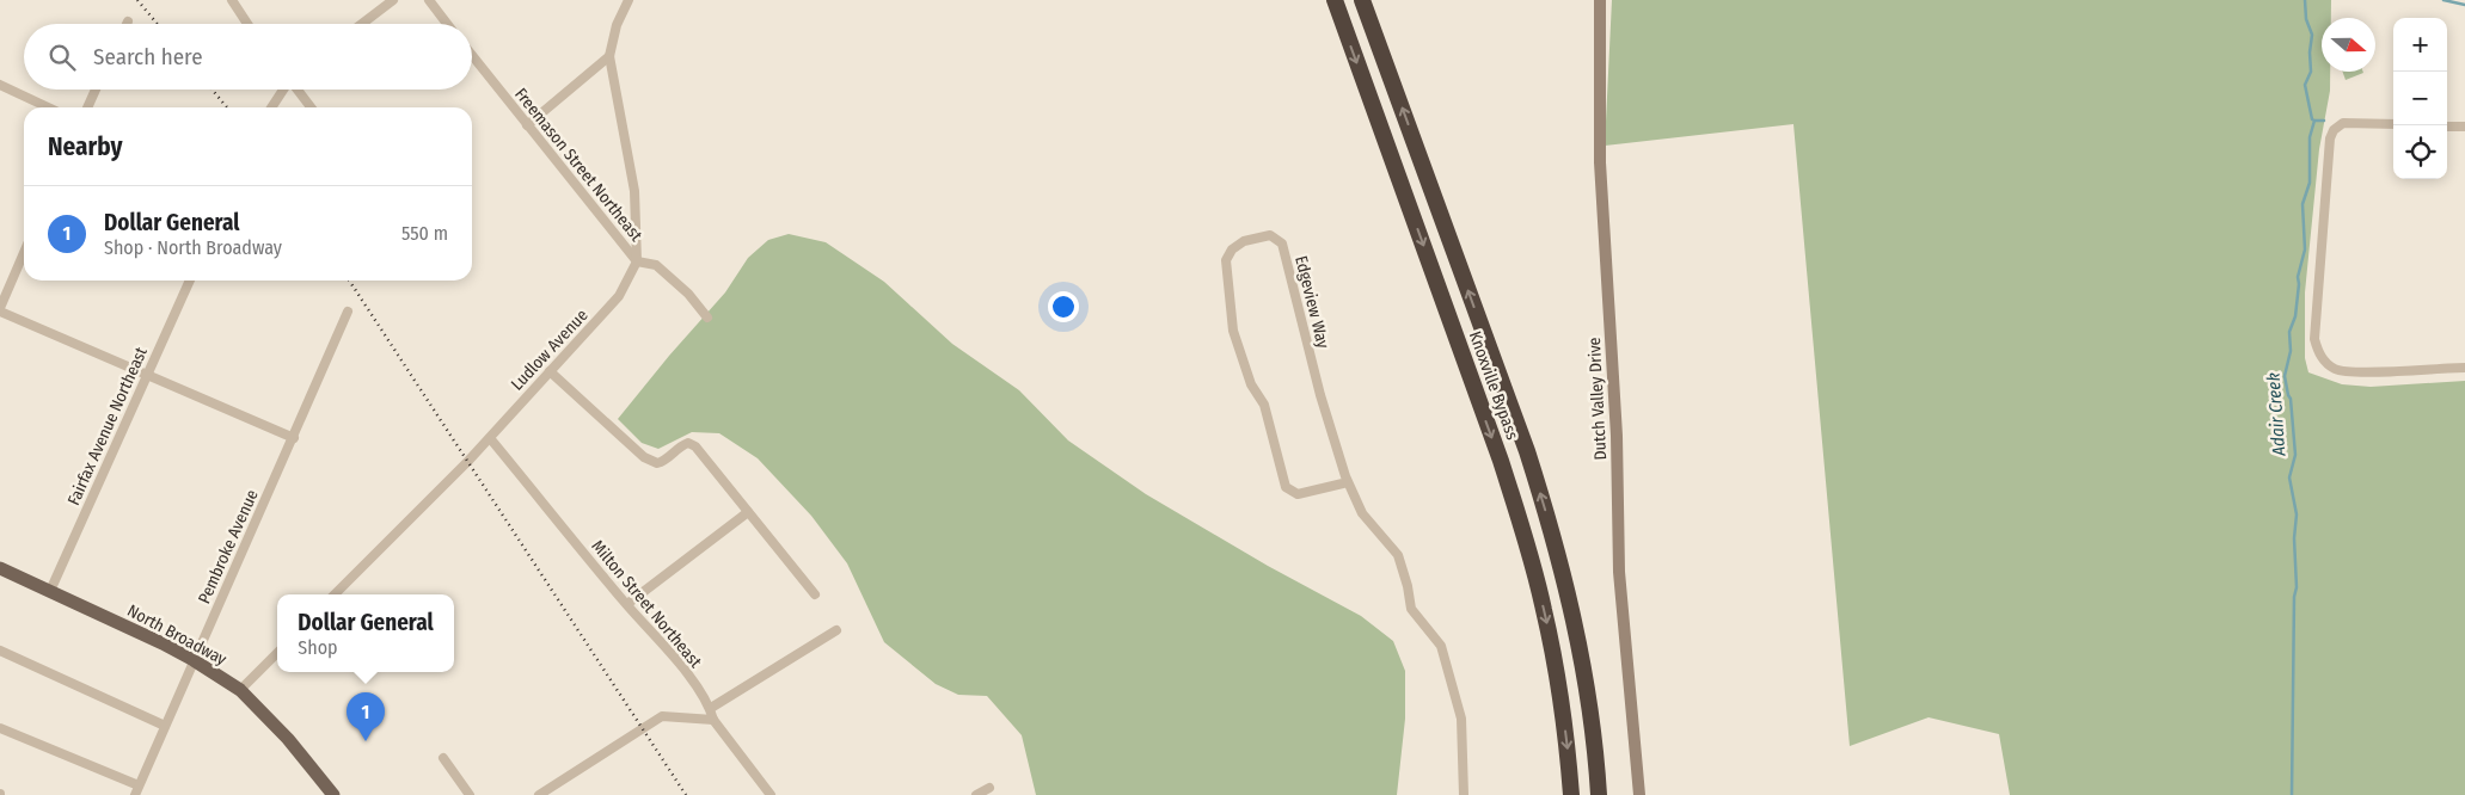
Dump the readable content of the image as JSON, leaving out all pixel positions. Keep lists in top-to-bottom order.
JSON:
{
  "streets": {
    "highway": ["Knoxville Bypass"],
    "main road": ["North Broadway"],
    "street": [
      "Freemason Street Northeast",
      "Edgeview Way",
      "Ludlow Avenue",
      "Dutch Valley Drive",
      "Fairfax Avenue Northeast",
      "Pembroke Avenue",
      "Milton Street Northeast"
    ]
  },
  "crossings": [
    ["Freemason Street Northeast", "Ludlow Avenue"],
    ["Ludlow Avenue", "Milton Street Northeast"],
    ["Fairfax Avenue Northeast", "North Broadway"],
    ["Pembroke Avenue", "North Broadway"]
  ],
  "water": ["Adair Creek"],
  "north": "right",
  "page": {
    "map_buttons": ["+", "−"],
    "search": "Search here",
    "heading": "Nearby",
    "list": [
      {
        "mark": "1",
        "name": "Dollar General",
        "note": "Shop · North Broadway",
        "value": "550 m"
      }
    ],
    "popup": ["Dollar General", "Shop"],
    "pins": "1"
  }
}
